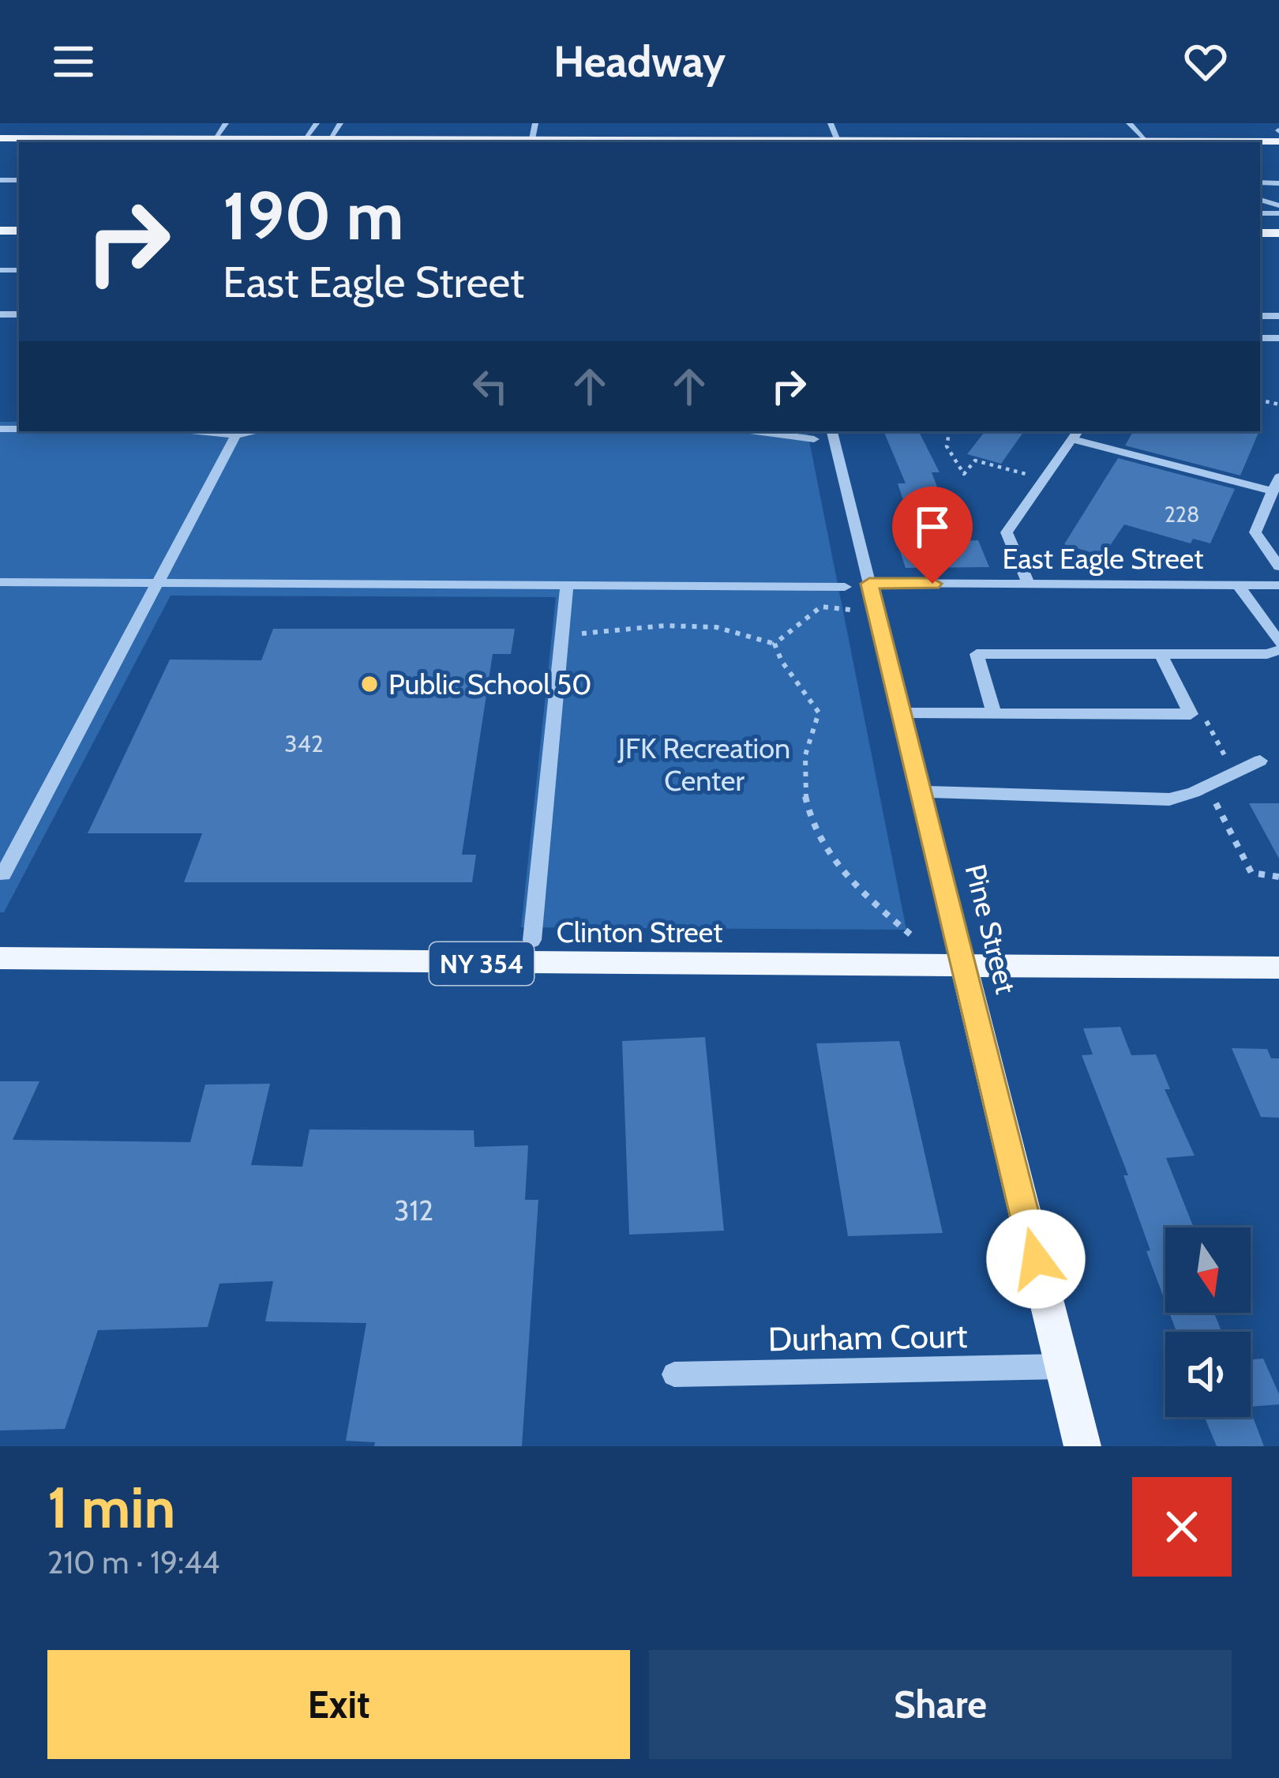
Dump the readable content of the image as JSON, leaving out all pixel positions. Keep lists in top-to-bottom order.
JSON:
{
  "streets": {
    "main road": ["Pine Street", "Clinton Street", "NY 354"],
    "street": ["East Eagle Street", "Durham Court"]
  },
  "crossings": [
    ["East Eagle Street", "Pine Street"],
    ["Pine Street", "Clinton Street"],
    ["Pine Street", "Durham Court"]
  ],
  "parks": ["JFK Recreation Center"],
  "places": ["Public School 50"],
  "house_numbers": ["228", "342", "312"],
  "north": "bottom",
  "page": {
    "header": "Headway",
    "turn": ["190 m", "East Eagle Street"],
    "heading": ["1 min", "210 m · 19:44"],
    "buttons": ["Exit", "Share"]
  }
}
